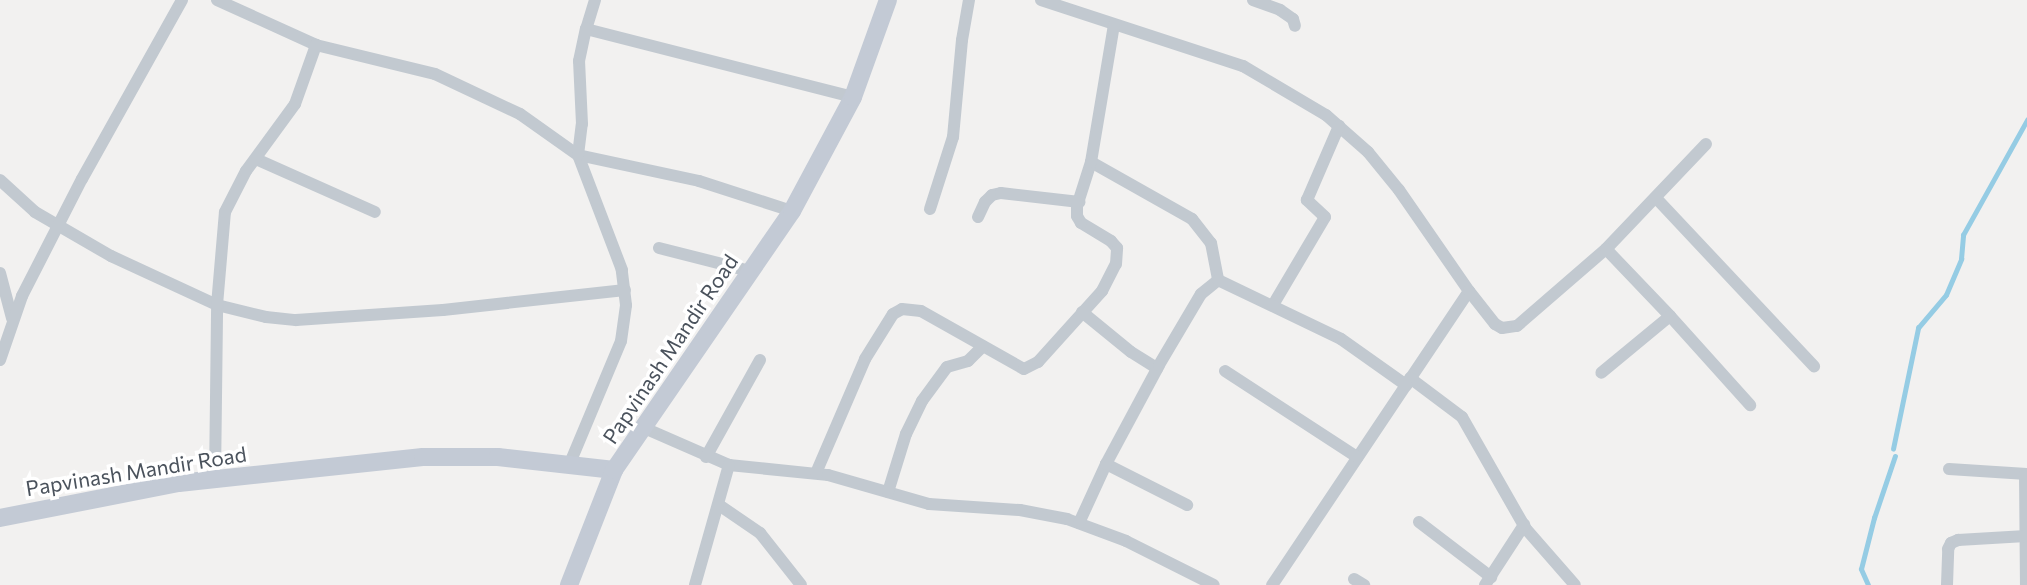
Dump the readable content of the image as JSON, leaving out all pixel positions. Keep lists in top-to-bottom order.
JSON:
{
  "streets": {
    "street": ["Papvinash Mandir Road"]
  }
}
